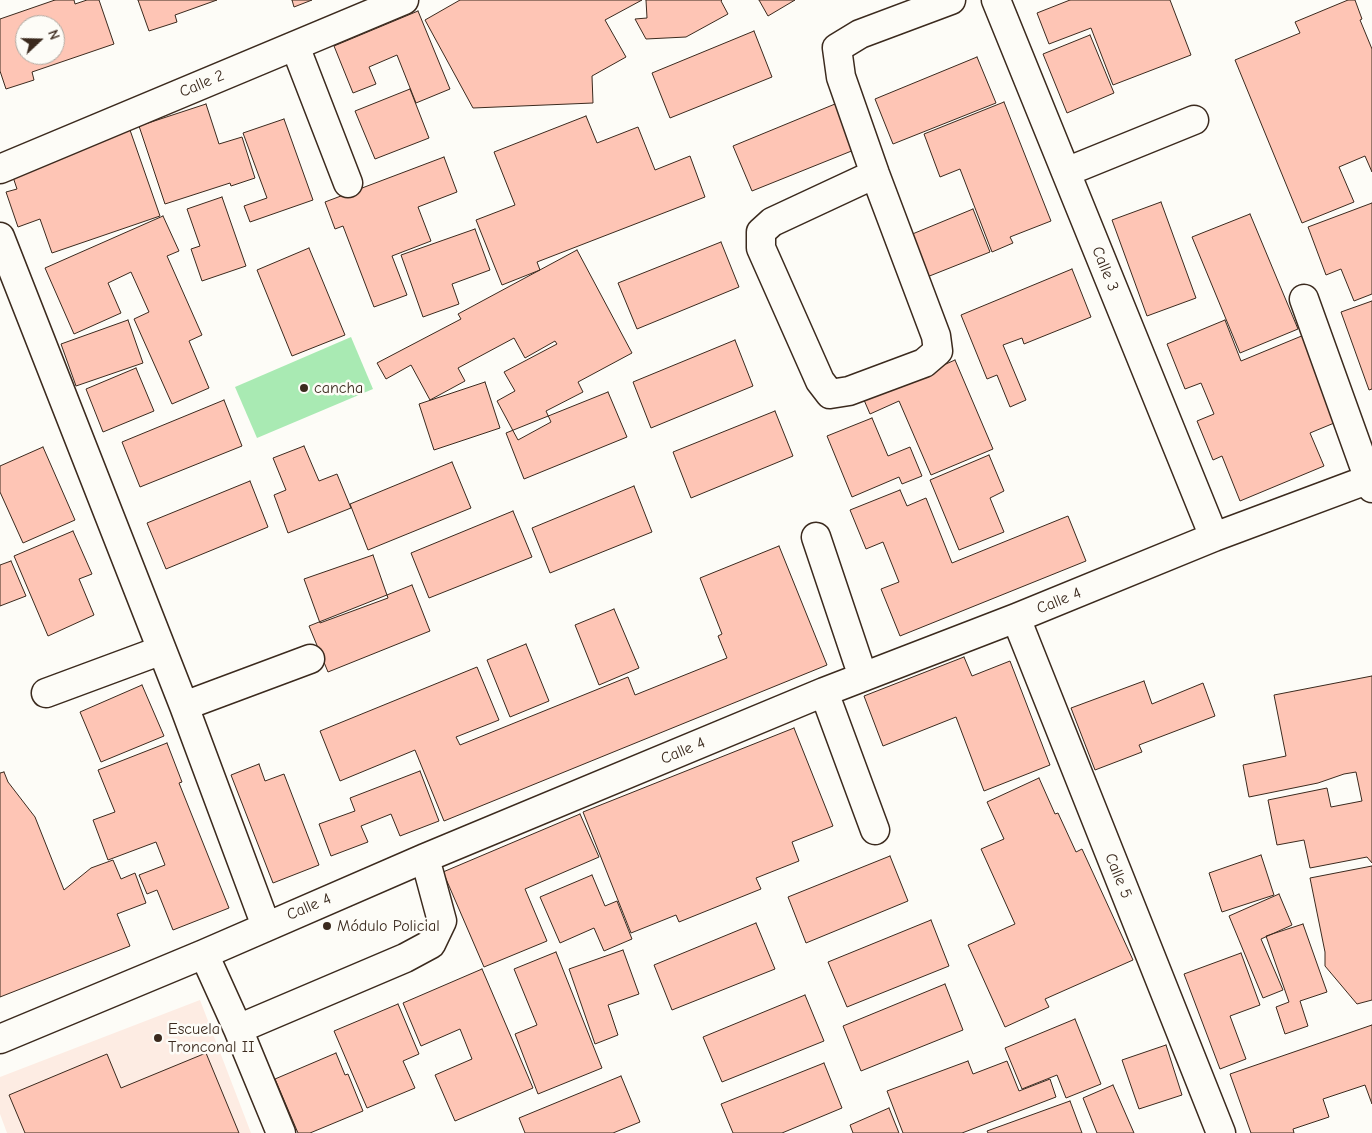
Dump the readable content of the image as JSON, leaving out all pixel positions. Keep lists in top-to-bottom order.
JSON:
{
  "streets": {
    "street": [
      "Calle 2",
      "Calle 3",
      "Calle 4",
      "Calle 5"
    ]
  },
  "crossings": [
    ["Calle 3", "Calle 4"],
    ["Calle 4", "Calle 5"]
  ],
  "places": ["cancha", "Módulo Policial", "Escuela Tronconal II"],
  "north": "right"
}
